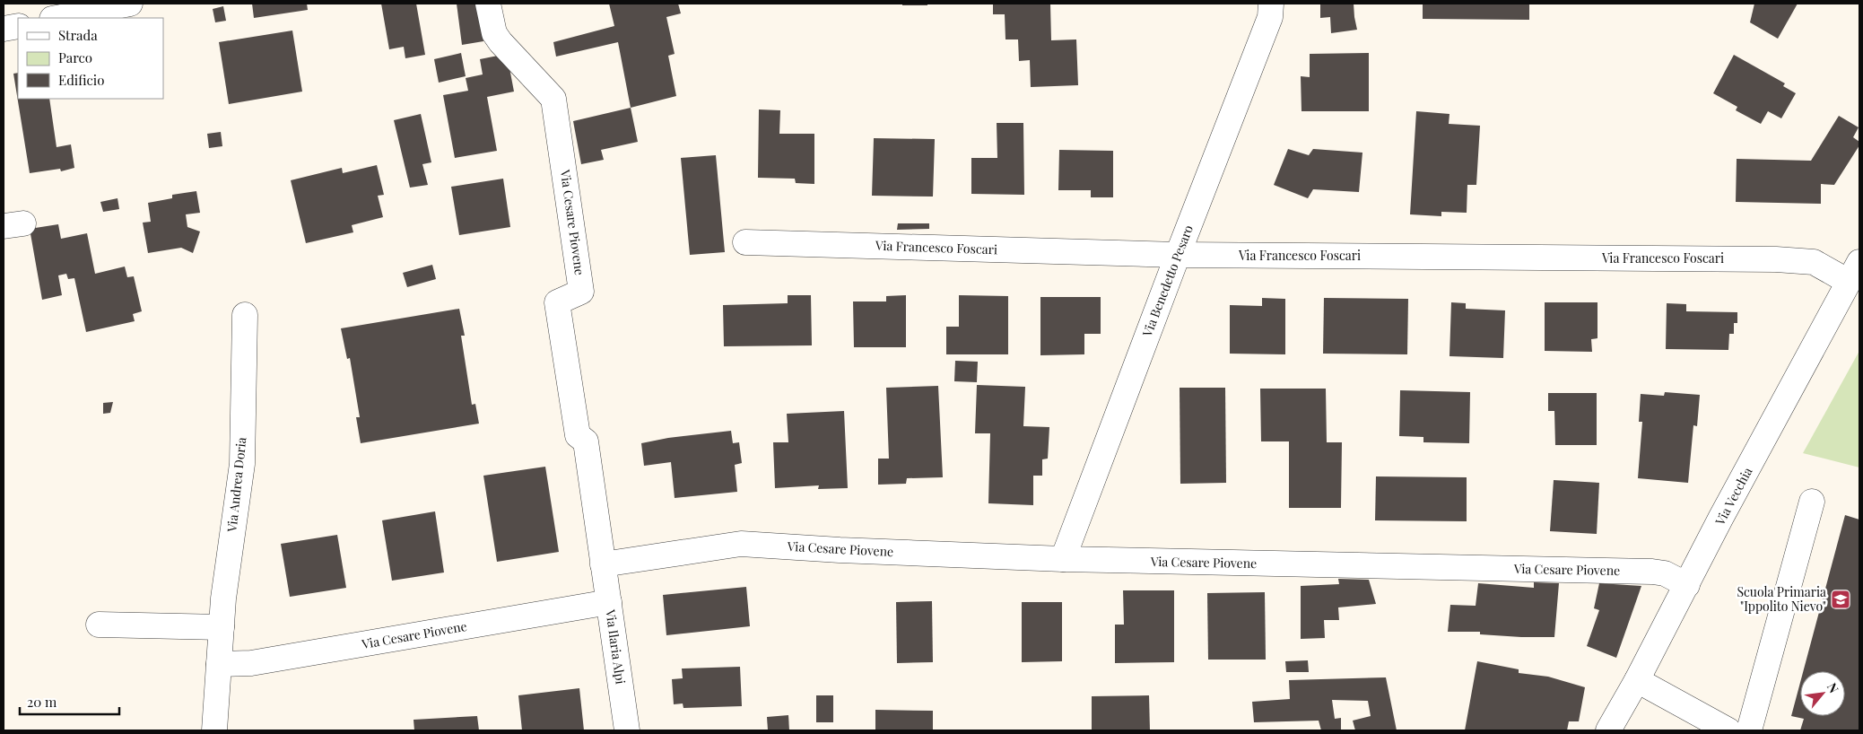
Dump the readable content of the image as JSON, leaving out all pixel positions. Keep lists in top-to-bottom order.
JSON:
{
  "streets": {
    "street": [
      "Via Cesare Piovene",
      "Via Francesco Foscari",
      "Via Benedetto Pesaro",
      "Via Andrea Doria",
      "Via Vecchia",
      "Via Ilaria Alpi"
    ]
  },
  "crossings": [
    ["Via Cesare Piovene", "Via Benedetto Pesaro"],
    ["Via Cesare Piovene", "Via Andrea Doria"],
    ["Via Cesare Piovene", "Via Vecchia"],
    ["Via Cesare Piovene", "Via Ilaria Alpi"],
    ["Via Francesco Foscari", "Via Benedetto Pesaro"],
    ["Via Francesco Foscari", "Via Vecchia"]
  ],
  "places": {
    "school or university": ["Scuola Primaria \"Ippolito Nievo\""]
  },
  "legend": ["Strada", "Parco", "Edificio"],
  "scale_bar": "20 m",
  "north": "top right"
}
